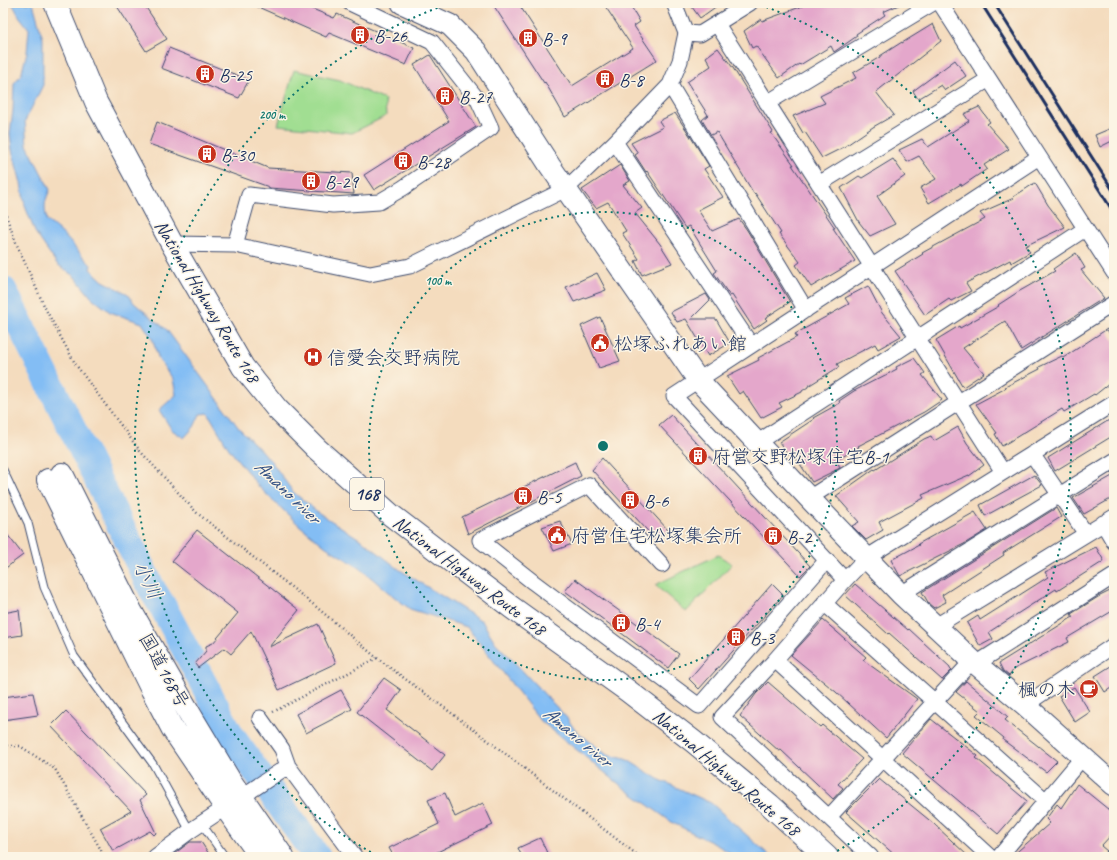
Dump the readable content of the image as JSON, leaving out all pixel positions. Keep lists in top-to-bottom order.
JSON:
{
  "streets": {
    "highway": ["National Highway Route 168", "168"]
  },
  "water": ["Amano river", "小川"],
  "places": {
    "building": [
      "B-26",
      "B-9",
      "B-25",
      "B-8",
      "B-27",
      "B-30",
      "B-28",
      "B-29",
      "府営交野松塚住宅B-1",
      "B-5",
      "B-6",
      "B-2",
      "B-4",
      "B-3"
    ],
    "public building": ["松塚ふれあい館", "府営住宅松塚集会所"],
    "hospital": ["信愛会交野病院"],
    "cafe": ["楓の木"]
  },
  "rings": ["200 m", "100 m"]
}
